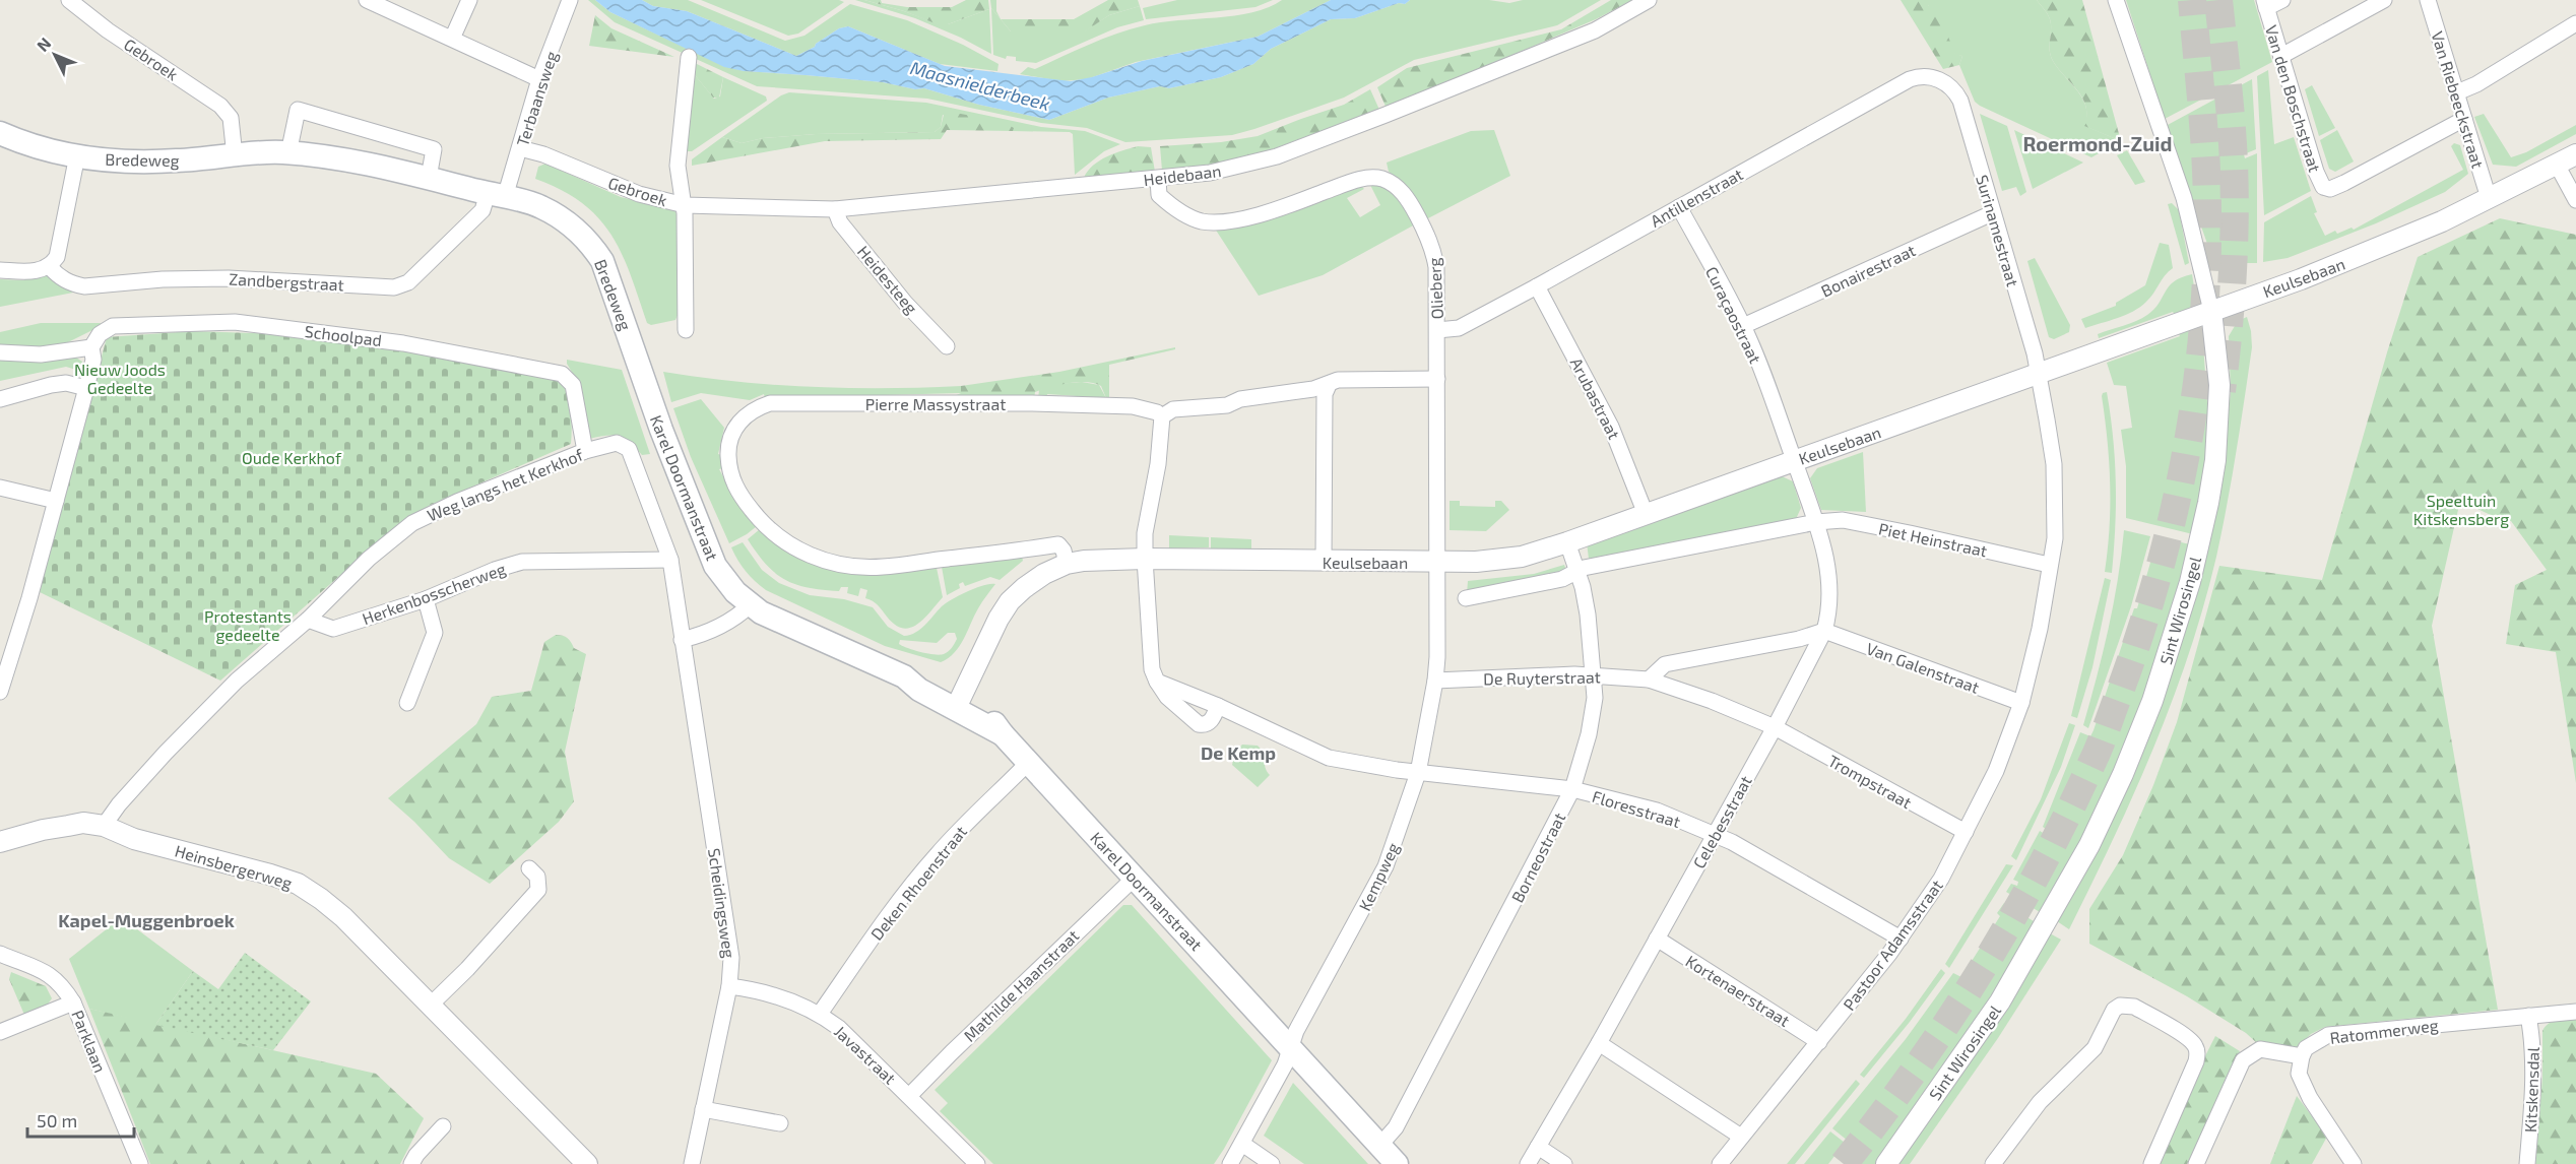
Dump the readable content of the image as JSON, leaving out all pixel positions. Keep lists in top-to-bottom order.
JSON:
{
  "streets": {
    "main road": ["Bredeweg", "Karel Doormanstraat"],
    "street": [
      "Gebroek",
      "Terbaansweg",
      "Van den Boschstraat",
      "Van Riebeeckstraat",
      "Heidebaan",
      "Antillenstraat",
      "Surinamestraat",
      "Bonairestraat",
      "Keulsebaan",
      "Heidesteeg",
      "Zandbergstraat",
      "Olieberg",
      "Curaçaostraat",
      "Schoolpad",
      "Arubastraat",
      "Pierre Massystraat",
      "Weg langs het Kerkhof",
      "Piet Heinstraat",
      "Herkenbosscherweg",
      "Sint Wirosingel",
      "Van Galenstraat",
      "De Ruyterstraat",
      "Trompstraat",
      "Floresstraat",
      "Celebesstraat",
      "Borneostraat",
      "Heinsbergerweg",
      "Kempweg",
      "Deken Rhoenstraat",
      "Scheidingsweg",
      "Pastoor Adamsstraat",
      "Mathilde Haanstraat",
      "Kortenaerstraat",
      "Ratommerweg",
      "Parklaan",
      "Javastraat",
      "Kitskensdal"
    ]
  },
  "crossings": [
    ["Gebroek", "Terbaansweg"],
    ["Gebroek", "Bredeweg"],
    ["Gebroek", "Heidebaan"],
    ["Terbaansweg", "Bredeweg"],
    ["Terbaansweg", "Zandbergstraat"],
    ["Van den Boschstraat", "Van Riebeeckstraat"],
    ["Van Riebeeckstraat", "Keulsebaan"],
    ["Bredeweg", "Zandbergstraat"],
    ["Bredeweg", "Karel Doormanstraat"],
    ["Heidebaan", "Heidesteeg"],
    ["Heidebaan", "Olieberg"],
    ["Antillenstraat", "Surinamestraat"],
    ["Antillenstraat", "Olieberg"],
    ["Antillenstraat", "Curaçaostraat"],
    ["Antillenstraat", "Arubastraat"],
    ["Surinamestraat", "Bonairestraat"],
    ["Surinamestraat", "Keulsebaan"],
    ["Surinamestraat", "Pastoor Adamsstraat"],
    ["Bonairestraat", "Curaçaostraat"],
    ["Keulsebaan", "Olieberg"],
    ["Keulsebaan", "Curaçaostraat"],
    ["Keulsebaan", "Arubastraat"],
    ["Keulsebaan", "Pierre Massystraat"],
    ["Keulsebaan", "Karel Doormanstraat"],
    ["Keulsebaan", "Sint Wirosingel"],
    ["Keulsebaan", "Celebesstraat"],
    ["Keulsebaan", "Borneostraat"],
    ["Keulsebaan", "Kempweg"],
    ["Keulsebaan", "Pastoor Adamsstraat"],
    ["Olieberg", "Kempweg"],
    ["Curaçaostraat", "Celebesstraat"],
    ["Schoolpad", "Weg langs het Kerkhof"],
    ["Weg langs het Kerkhof", "Herkenbosscherweg"],
    ["Weg langs het Kerkhof", "Scheidingsweg"],
    ["Karel Doormanstraat", "Borneostraat"],
    ["Karel Doormanstraat", "Kempweg"],
    ["Karel Doormanstraat", "Deken Rhoenstraat"],
    ["Karel Doormanstraat", "Mathilde Haanstraat"],
    ["Piet Heinstraat", "Celebesstraat"],
    ["Piet Heinstraat", "Pastoor Adamsstraat"],
    ["Herkenbosscherweg", "Scheidingsweg"],
    ["Van Galenstraat", "Celebesstraat"],
    ["Van Galenstraat", "Pastoor Adamsstraat"],
    ["De Ruyterstraat", "Trompstraat"],
    ["De Ruyterstraat", "Celebesstraat"],
    ["De Ruyterstraat", "Borneostraat"],
    ["De Ruyterstraat", "Kempweg"],
    ["Trompstraat", "Celebesstraat"],
    ["Trompstraat", "Pastoor Adamsstraat"],
    ["Floresstraat", "Celebesstraat"],
    ["Floresstraat", "Borneostraat"],
    ["Floresstraat", "Kempweg"],
    ["Floresstraat", "Pastoor Adamsstraat"],
    ["Celebesstraat", "Kortenaerstraat"],
    ["Deken Rhoenstraat", "Javastraat"],
    ["Scheidingsweg", "Javastraat"],
    ["Pastoor Adamsstraat", "Kortenaerstraat"],
    ["Mathilde Haanstraat", "Javastraat"],
    ["Ratommerweg", "Kitskensdal"]
  ],
  "districts": ["Roermond-Zuid", "De Kemp", "Kapel-Muggenbroek"],
  "water": ["Maasnielderbeek"],
  "parks": [
    "Nieuw Joods Gedeelte",
    "Oude Kerkhof",
    "Speeltuin Kitskensberg",
    "Protestants gedeelte"
  ],
  "scale_bar": "50 m",
  "north": "top left"
}
